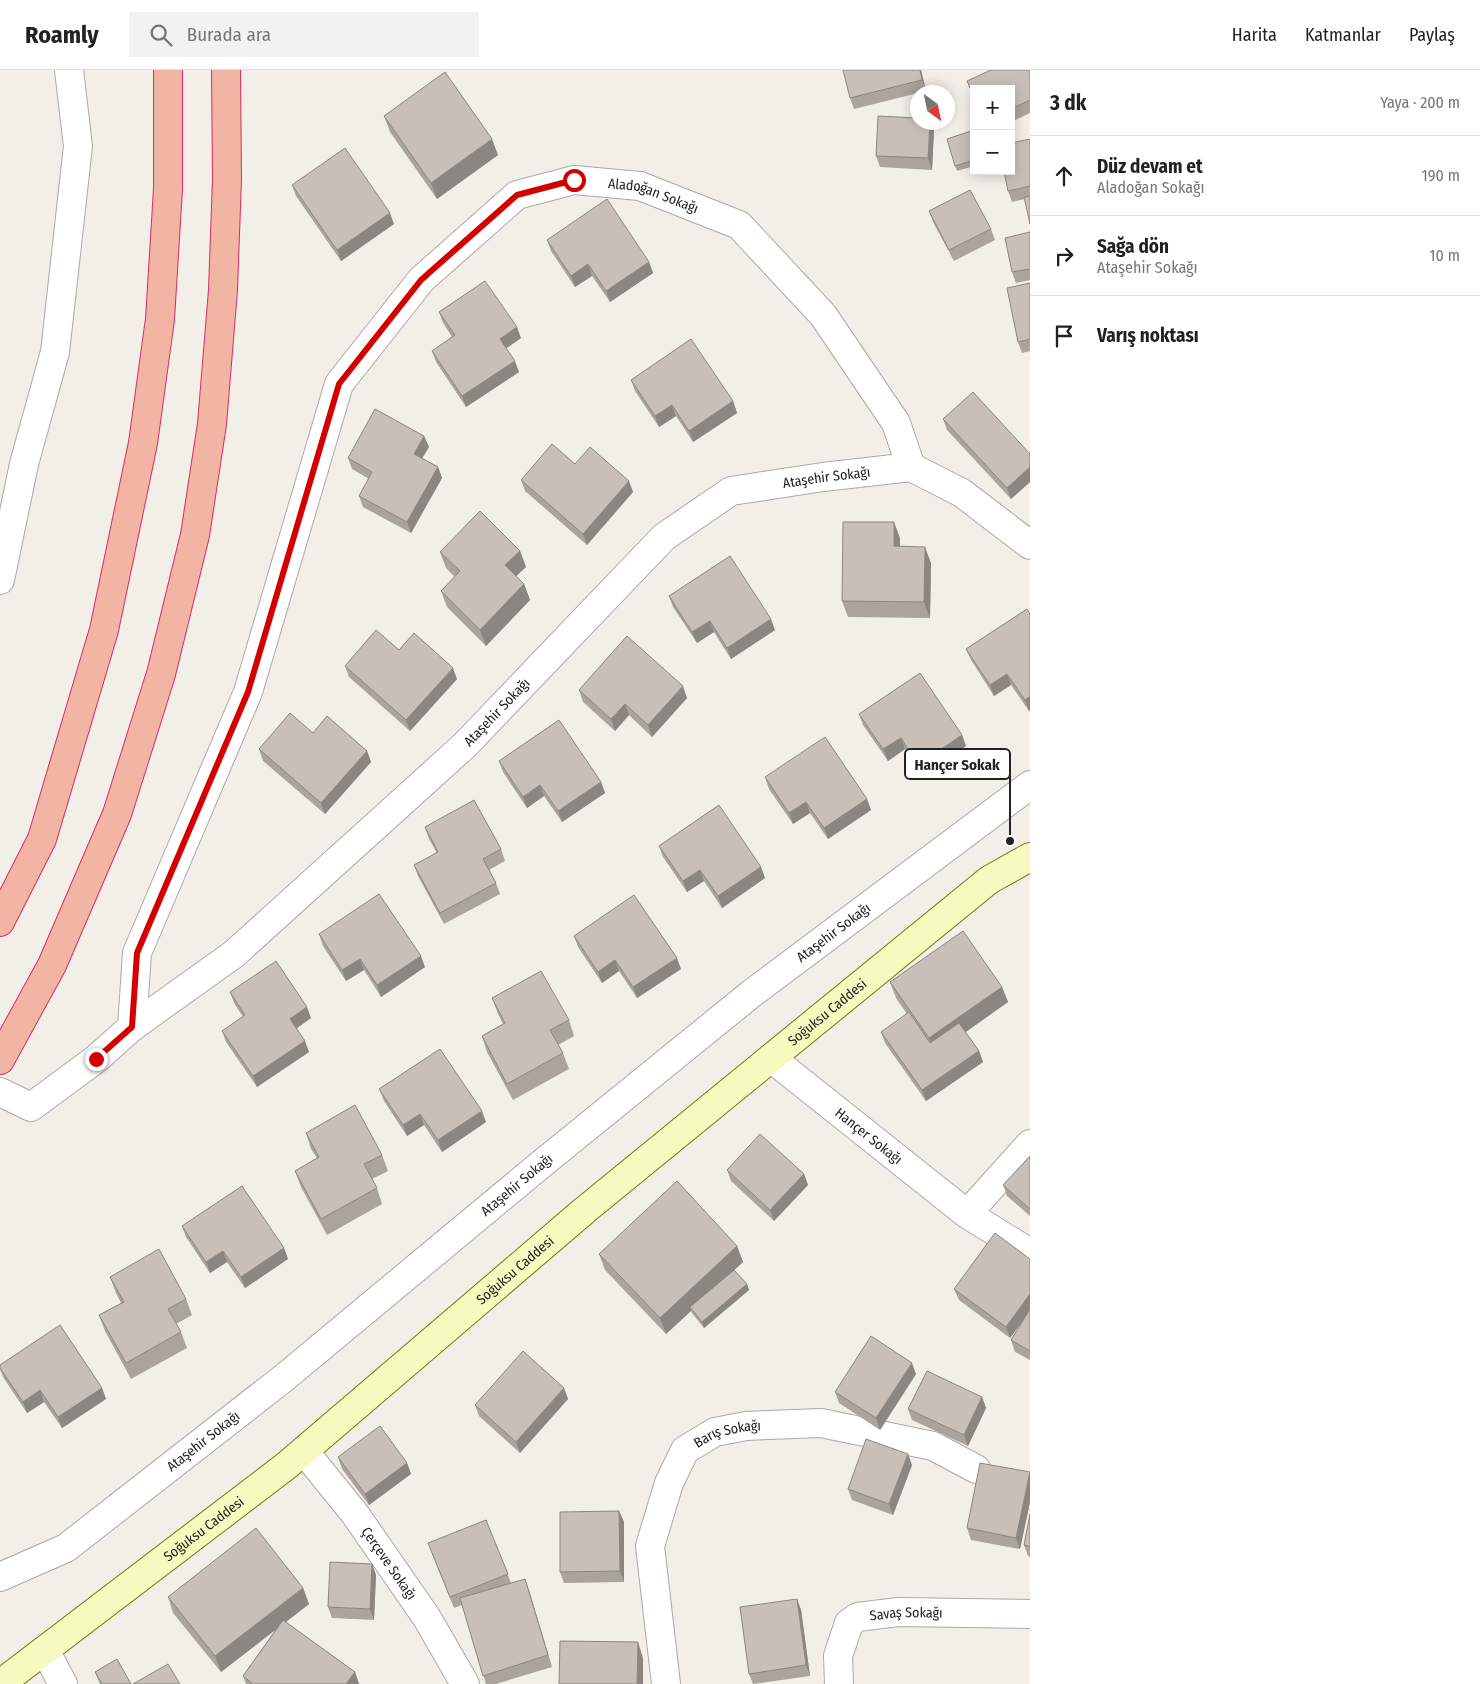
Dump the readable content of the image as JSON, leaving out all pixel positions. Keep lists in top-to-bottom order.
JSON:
{
  "streets": {
    "main road": ["Soğuksu Caddesi"],
    "street": [
      "Aladoğan Sokağı",
      "Ataşehir Sokağı",
      "Hançer Sokağı",
      "Barış Sokağı",
      "Çerçeve Sokağı",
      "Savaş Sokağı"
    ]
  },
  "crossings": [
    ["Aladoğan Sokağı", "Ataşehir Sokağı"],
    ["Soğuksu Caddesi", "Hançer Sokağı"],
    ["Soğuksu Caddesi", "Çerçeve Sokağı"]
  ],
  "places": ["Hançer Sokak"],
  "north": "bottom right",
  "page": {
    "header": "Roamly",
    "search": "Burada ara",
    "nav": ["Harita", "Katmanlar", "Paylaş"],
    "heading": ["3 dk", "Yaya · 200 m"],
    "map_buttons": ["+", "−"],
    "list": [
      ["Düz devam et", "Aladoğan Sokağı", "190 m"],
      ["Sağa dön", "Ataşehir Sokağı", "10 m"],
      "Varış noktası"
    ]
  }
}
